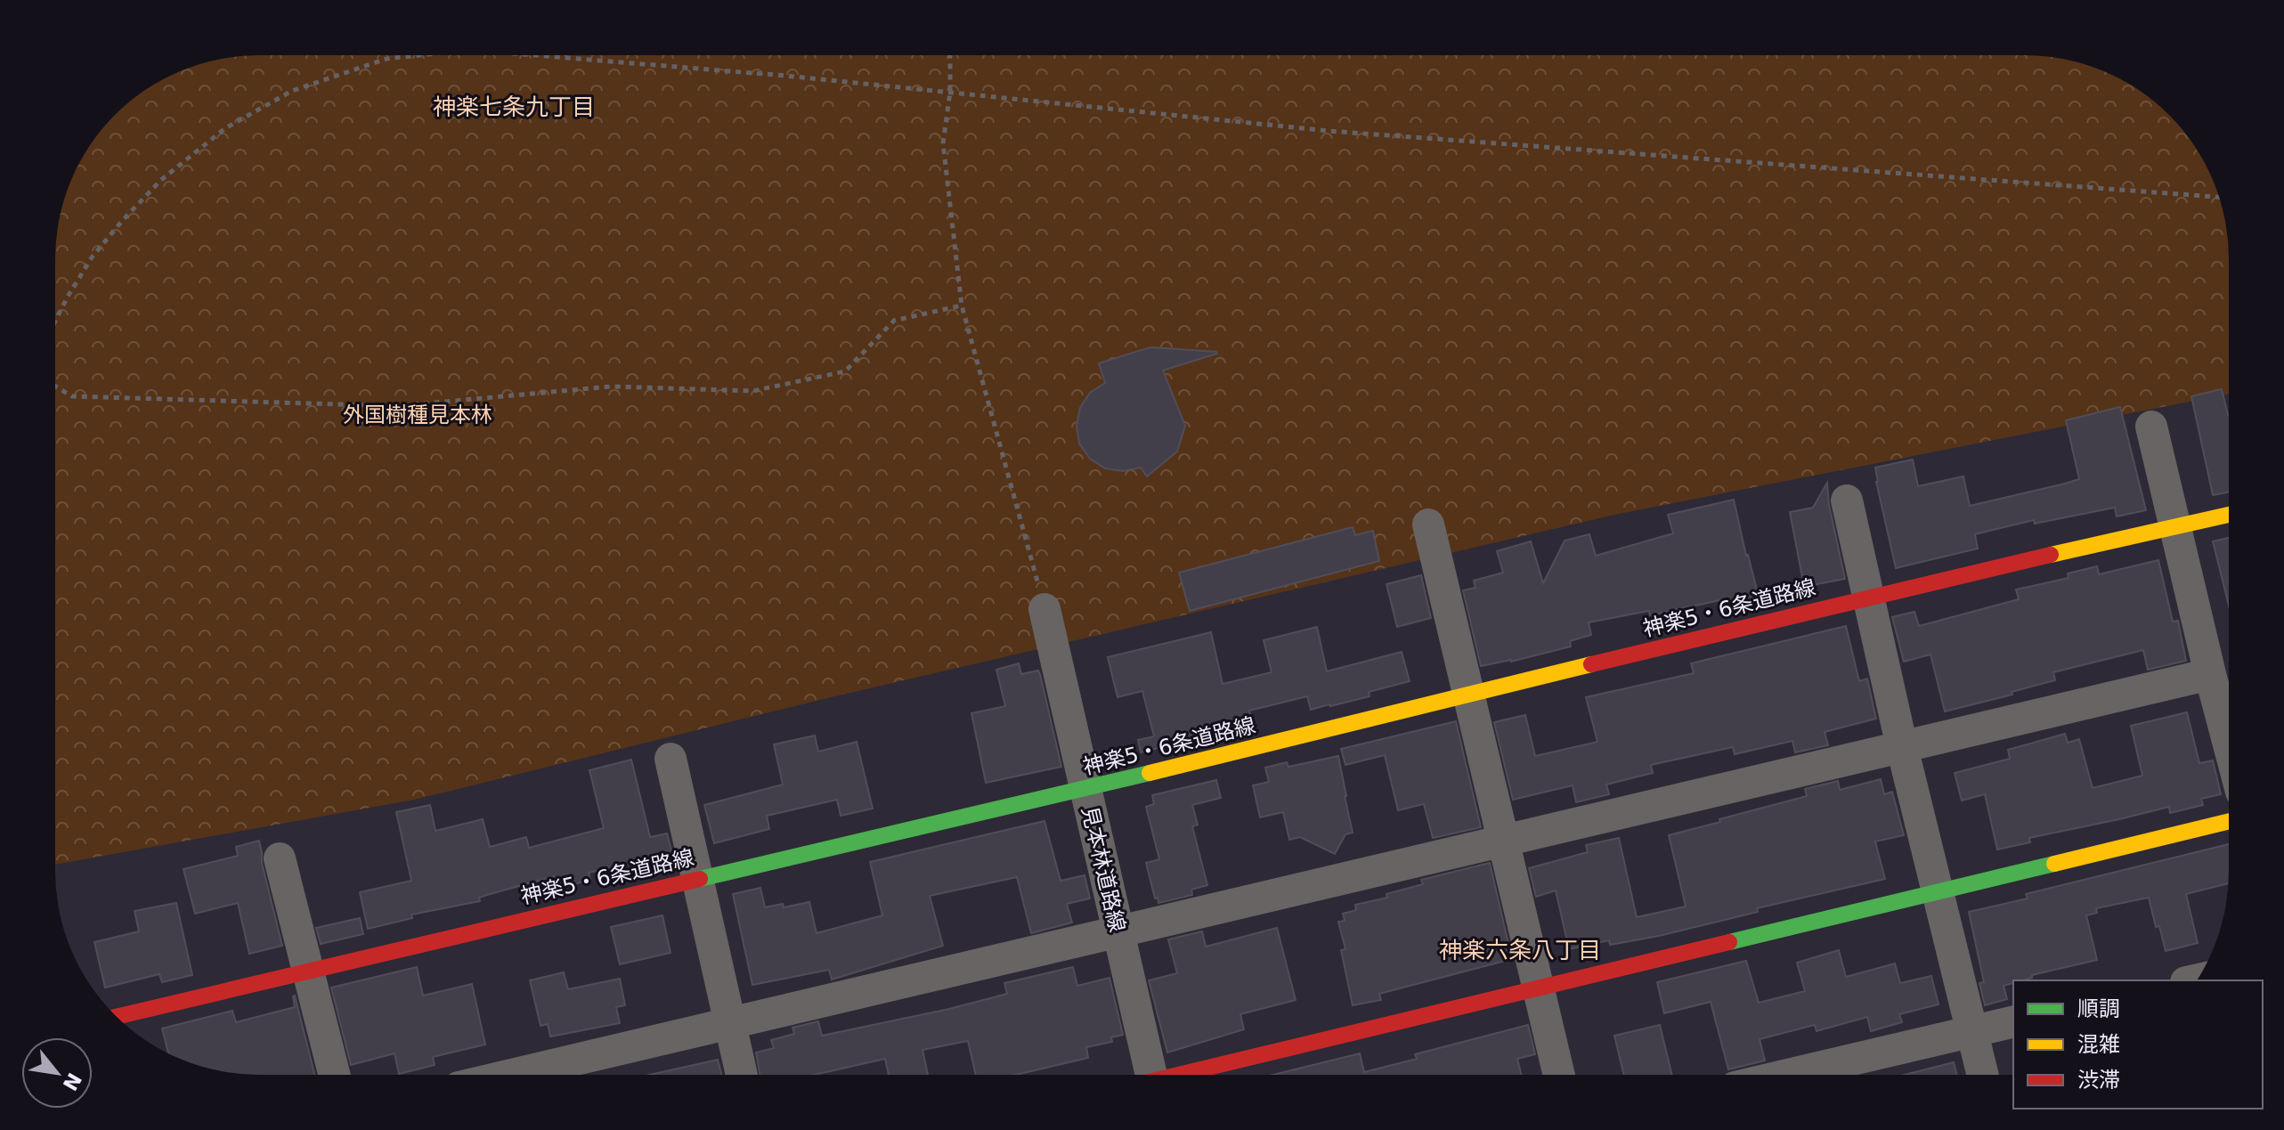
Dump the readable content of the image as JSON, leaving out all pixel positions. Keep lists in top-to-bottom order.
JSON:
{
  "streets": {
    "street": ["神楽5・6条道路線", "見本林道路線"]
  },
  "crossings": [
    ["神楽5・6条道路線", "見本林道路線"]
  ],
  "districts": ["神楽七条九丁目", "神楽六条八丁目"],
  "parks": ["外国樹種見本林"],
  "legend": ["順調", "混雑", "渋滞"],
  "north": "bottom right"
}
